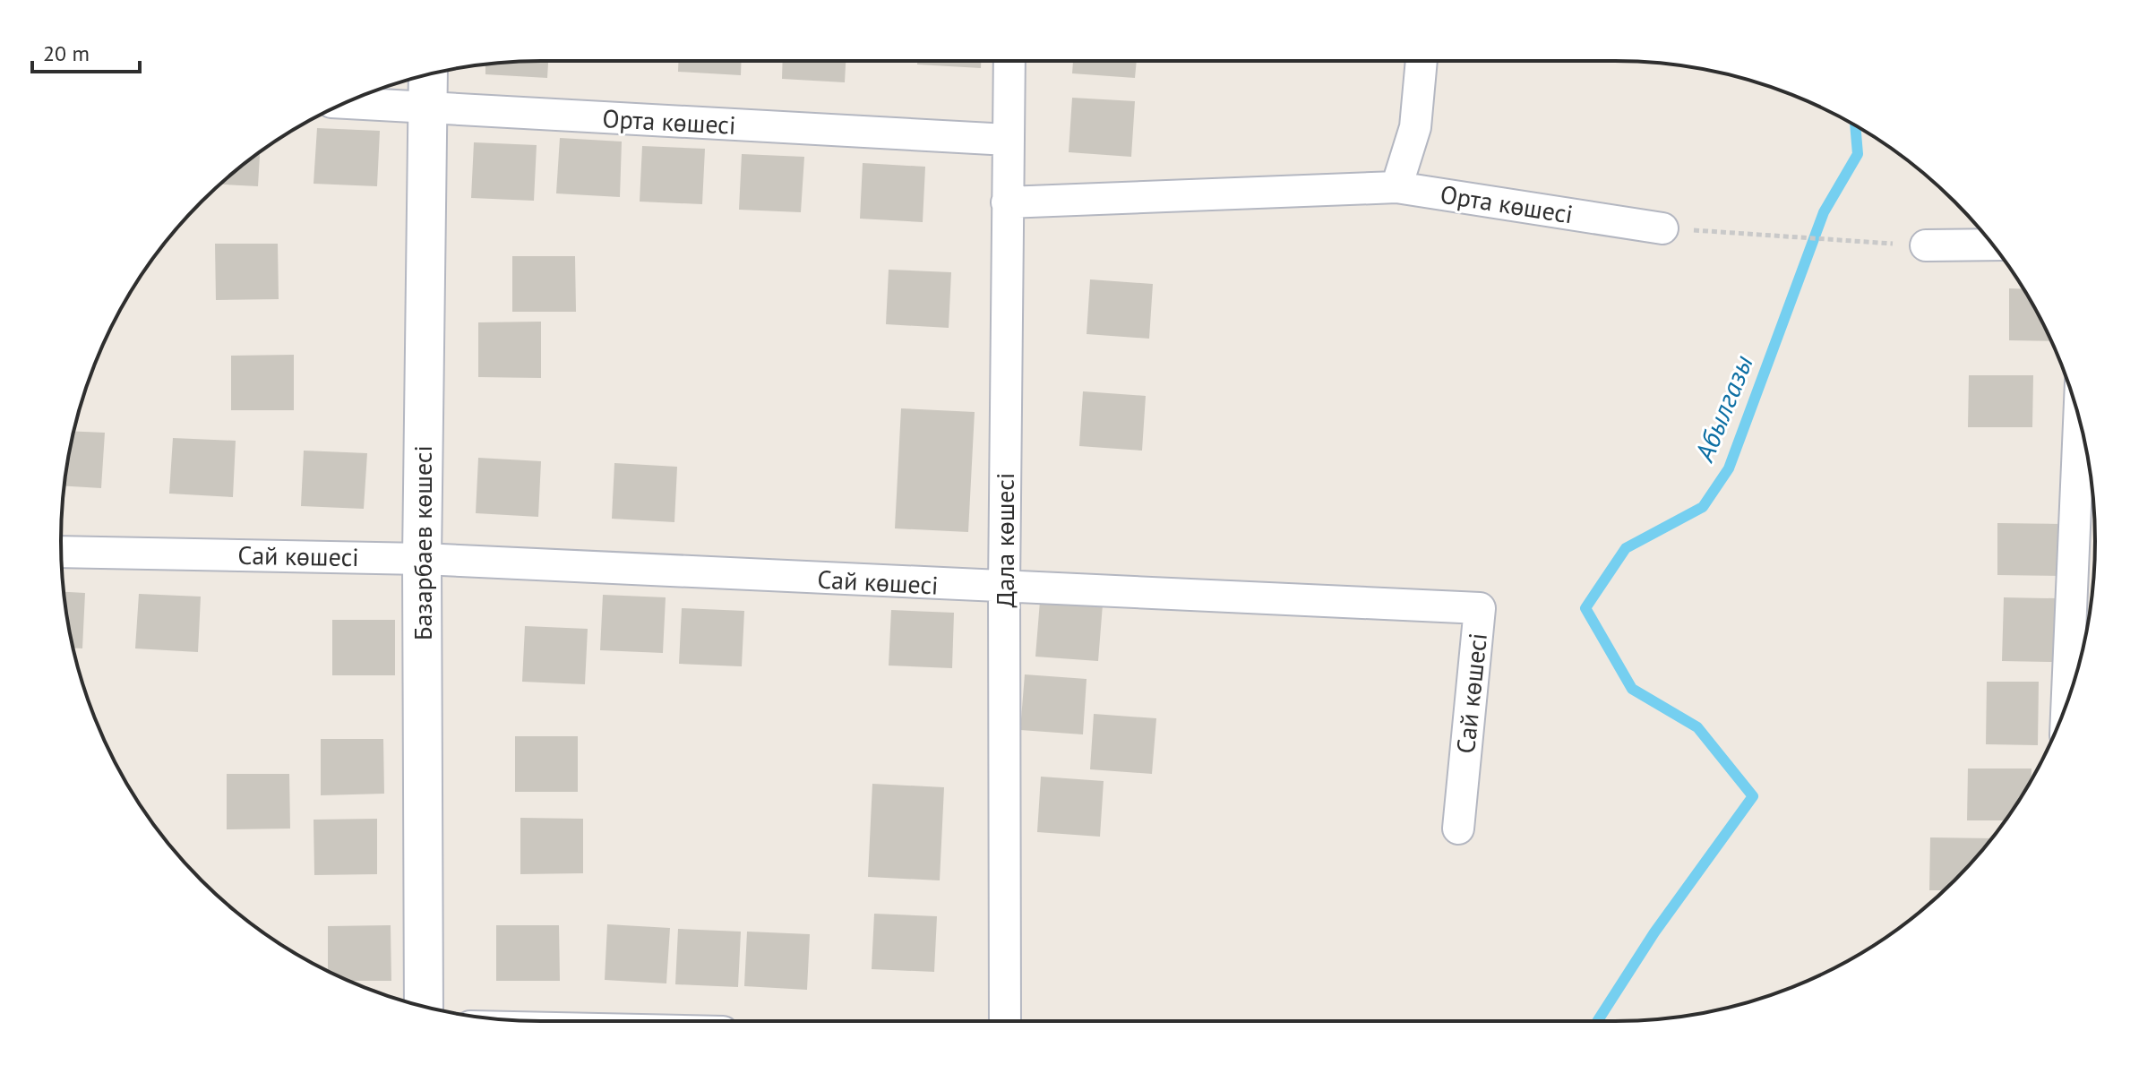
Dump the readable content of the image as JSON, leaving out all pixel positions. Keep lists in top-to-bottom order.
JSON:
{
  "streets": {
    "street": [
      "Орта көшесі",
      "Дала көшесі",
      "Базарбаев көшесі",
      "Сай көшесі"
    ]
  },
  "crossings": [
    ["Орта көшесі", "Дала көшесі"],
    ["Орта көшесі", "Базарбаев көшесі"],
    ["Дала көшесі", "Сай көшесі"],
    ["Базарбаев көшесі", "Сай көшесі"]
  ],
  "water": ["Абылгазы"],
  "scale_bar": "20 m"
}
